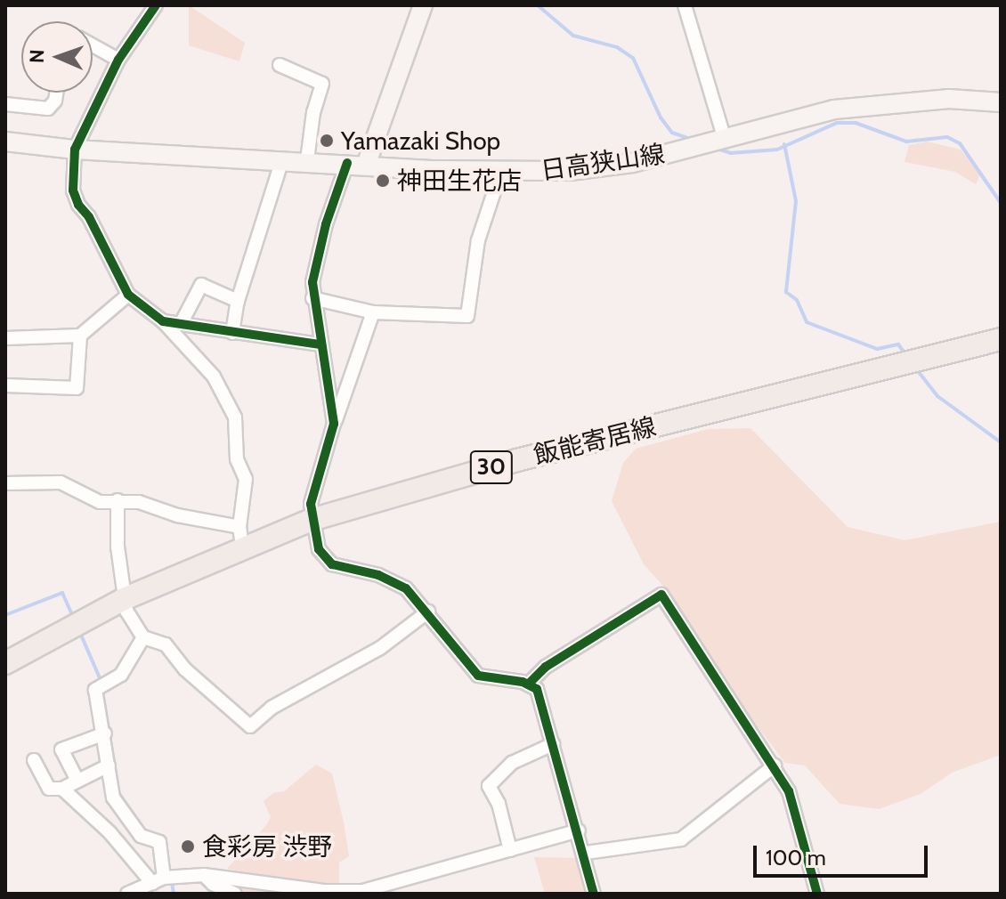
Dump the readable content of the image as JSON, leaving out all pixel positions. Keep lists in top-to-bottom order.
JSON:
{
  "streets": {
    "main road": ["日高狭山線", "飯能寄居線", "30"]
  },
  "places": ["Yamazaki Shop", "神田生花店", "食彩房 渋野"],
  "scale_bar": "100 m",
  "north": "left"
}
